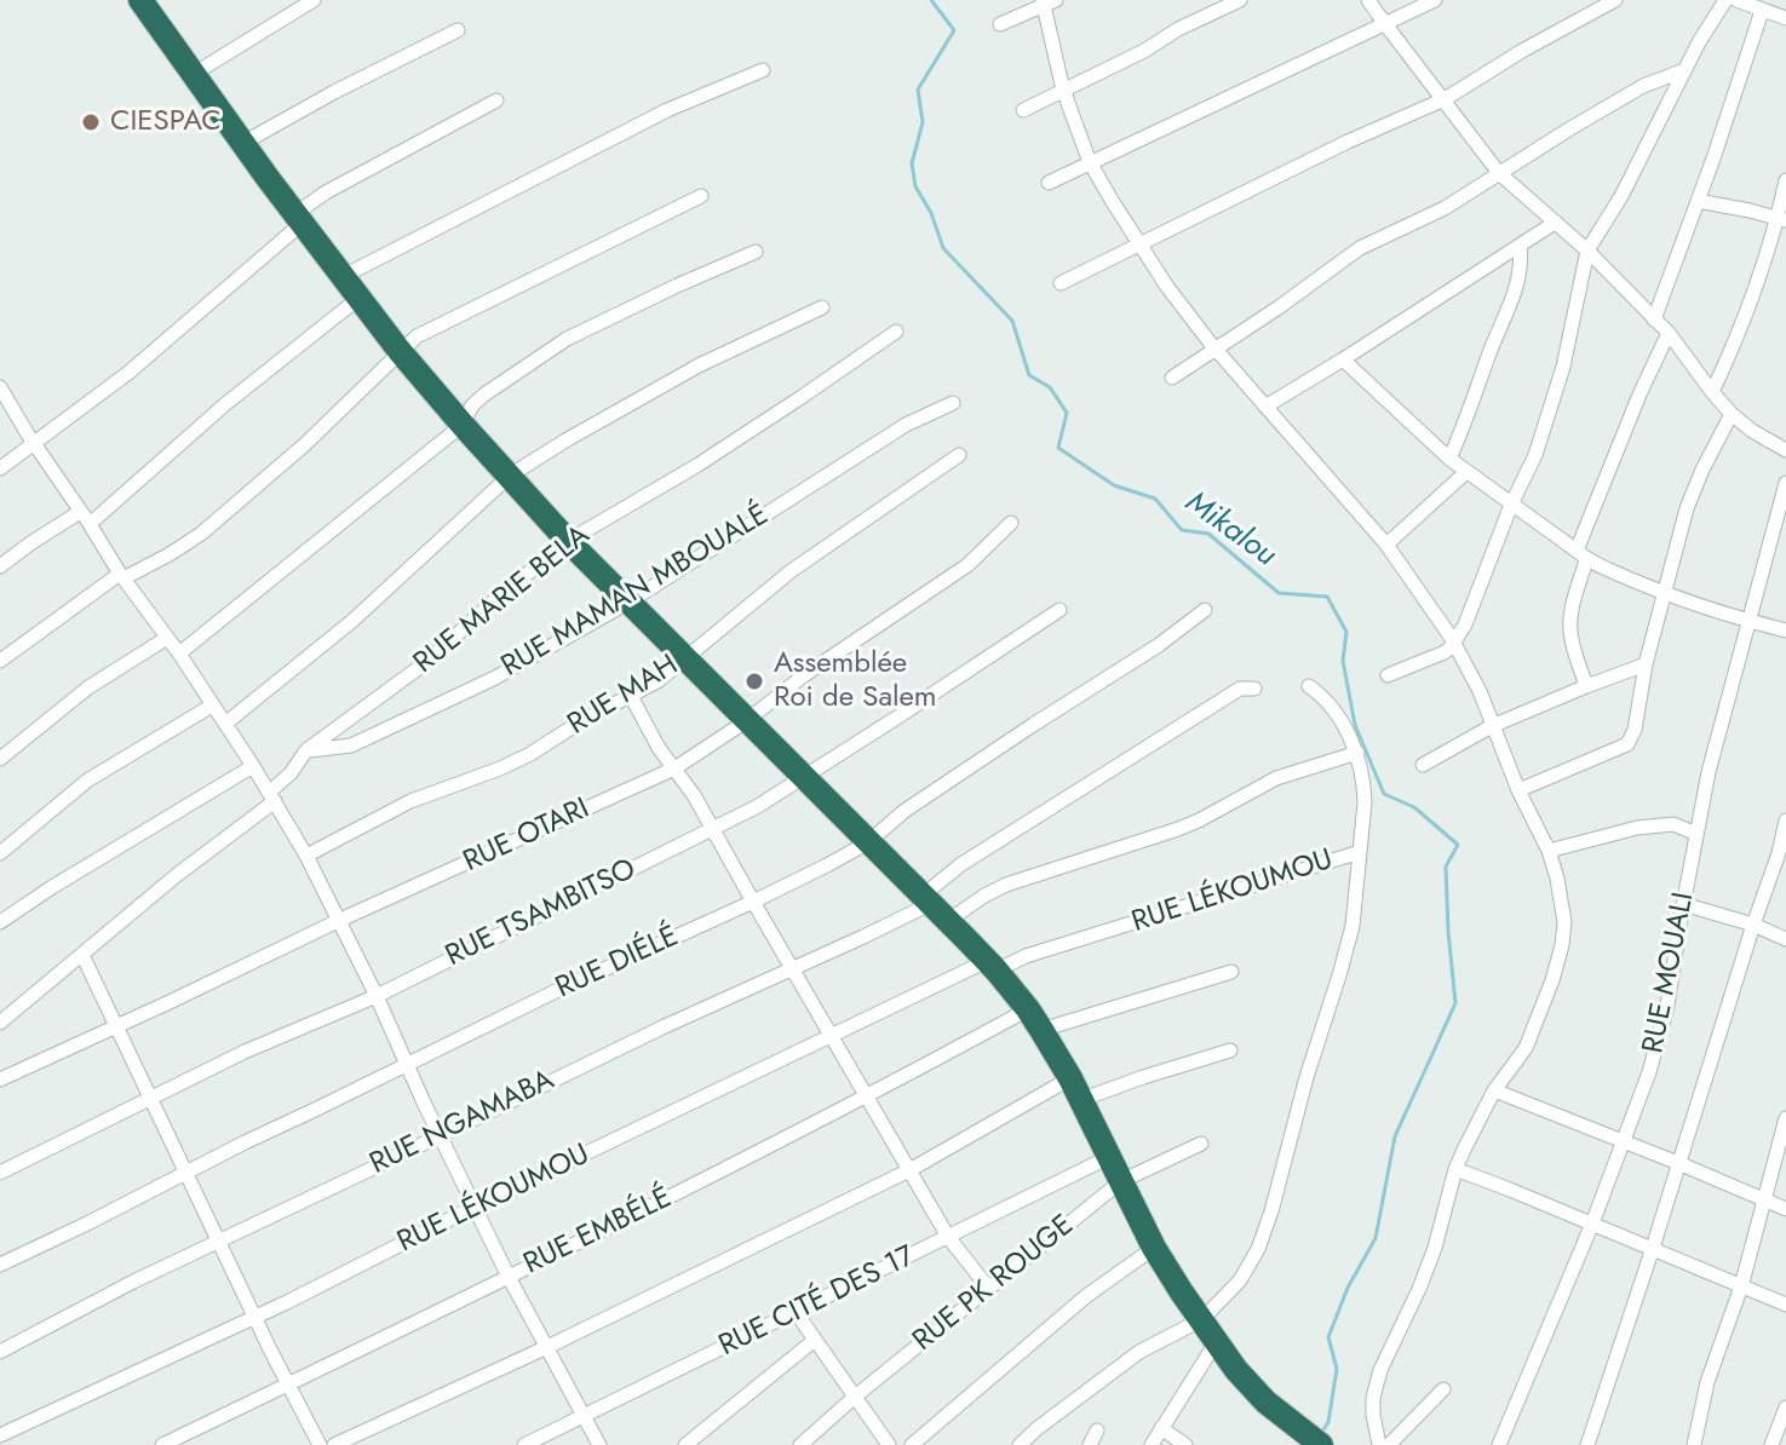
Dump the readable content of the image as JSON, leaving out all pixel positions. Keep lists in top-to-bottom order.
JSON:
{
  "streets": {
    "street": [
      "RUE MAMAN MBOUALÉ",
      "RUE MARIE BELA",
      "RUE MAH",
      "RUE OTARI",
      "RUE LÉKOUMOU",
      "RUE TSAMBITSO",
      "RUE DIÉLÉ",
      "RUE MOUALI",
      "RUE NGAMABA",
      "RUE EMBÉLÉ",
      "RUE PK ROUGE",
      "RUE CITÉ DES 17"
    ]
  },
  "crossings": [
    ["RUE MAMAN MBOUALÉ", "RUE MARIE BELA"]
  ],
  "water": ["Mikalou"],
  "places": ["CIESPAC", "Assemblée Roi de Salem"]
}
